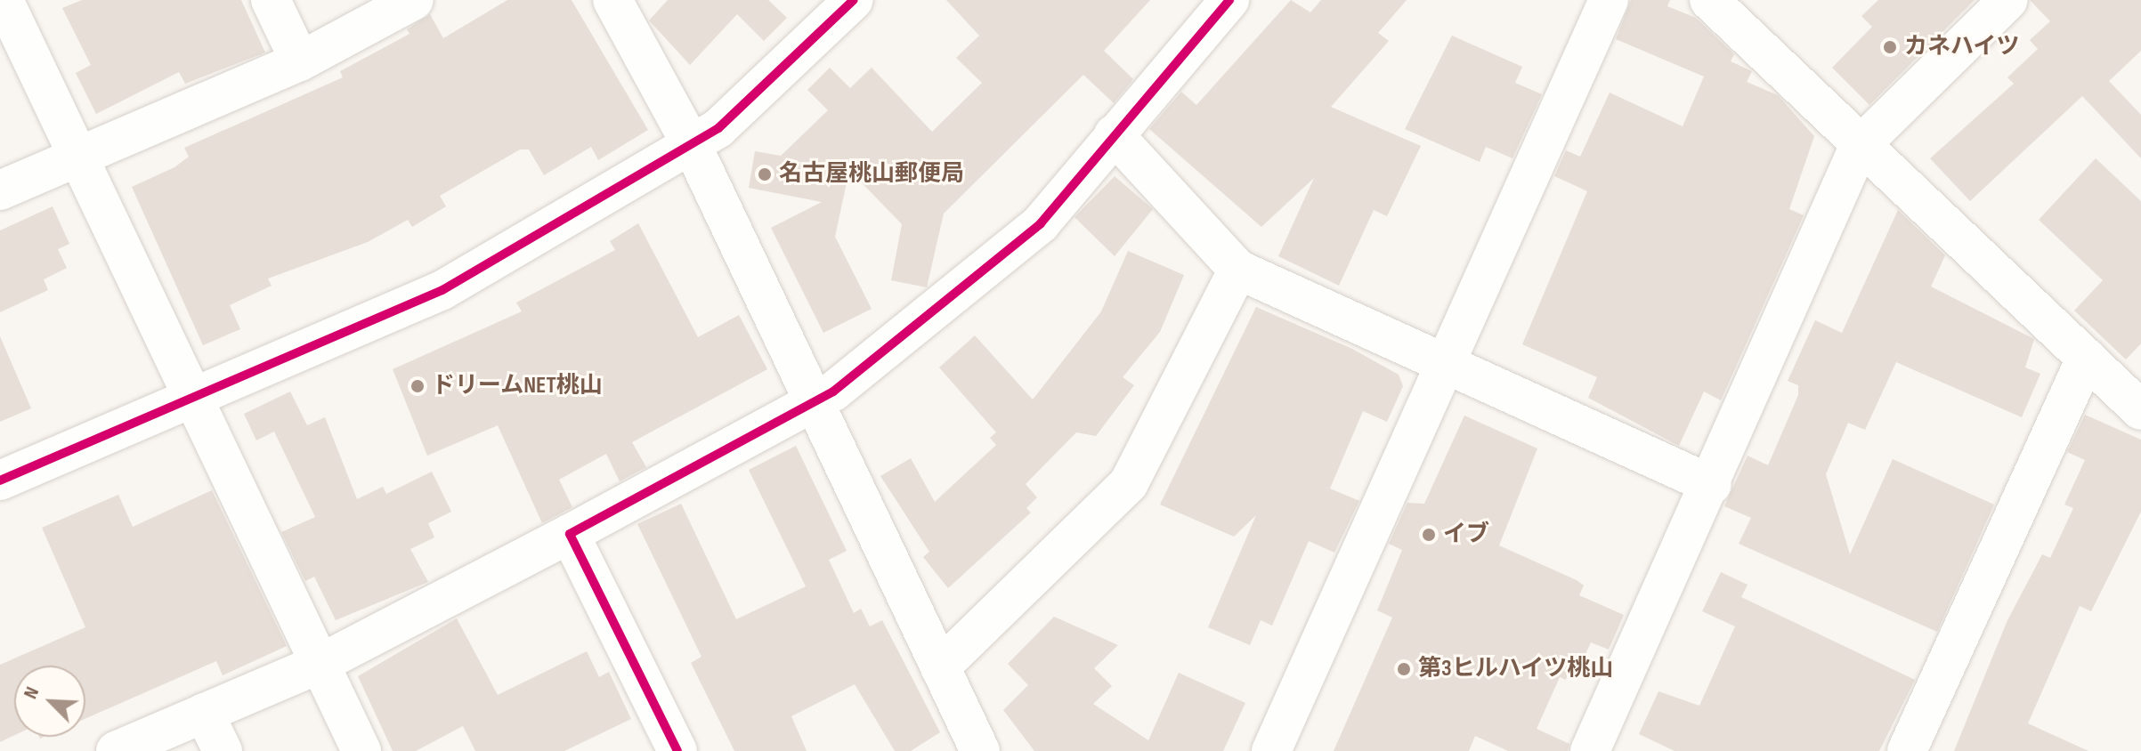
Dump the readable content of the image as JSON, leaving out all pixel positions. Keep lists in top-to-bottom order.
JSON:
{
  "places": [
    "カネハイツ",
    "名古屋桃山郵便局",
    "ドリームNET桃山",
    "イブ",
    "第3ヒルハイツ桃山"
  ],
  "north": "top left"
}
